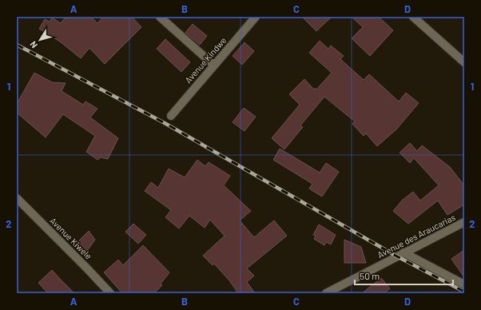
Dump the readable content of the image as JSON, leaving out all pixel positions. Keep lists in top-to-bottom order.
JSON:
{
  "streets": {
    "street": ["Avenue Kindwe", "Avenue des Araucarias", "Avenue Kiwele"]
  },
  "scale_bar": "50 m",
  "north": "bottom left",
  "grid": {
    "columns": [
      "A",
      "B",
      "C",
      "D"
    ],
    "rows": ["1", "2"]
  }
}
